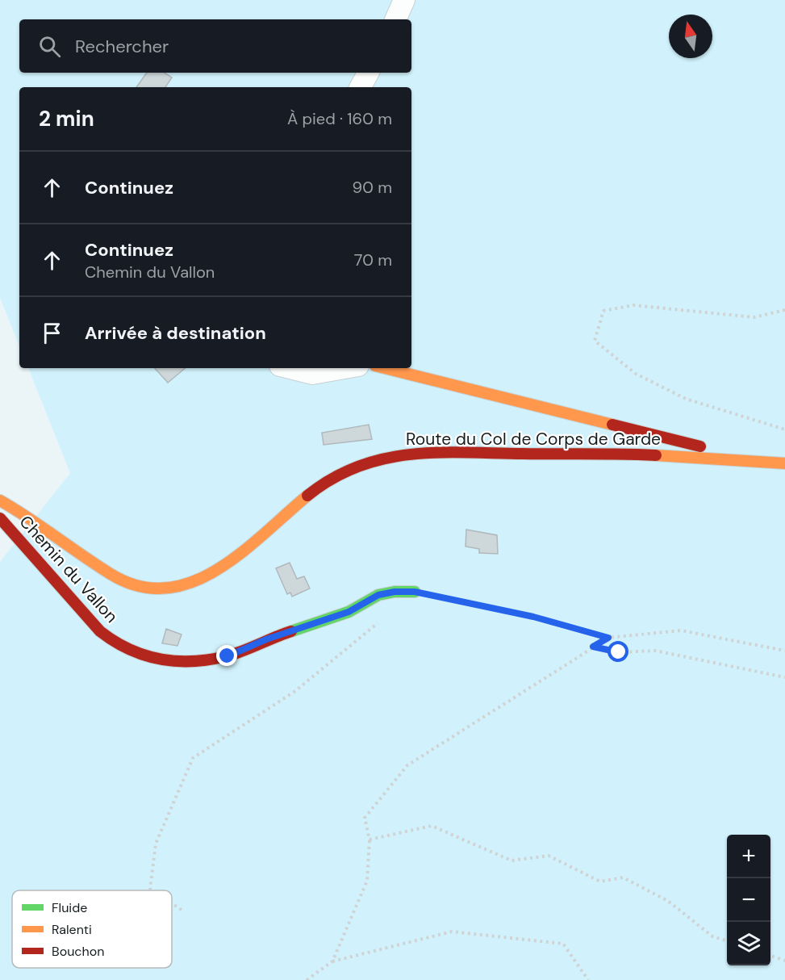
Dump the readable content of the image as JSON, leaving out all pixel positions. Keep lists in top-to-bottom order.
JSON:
{
  "streets": {
    "street": ["Route du Col de Corps de Garde", "Chemin du Vallon"]
  },
  "legend": ["Fluide", "Ralenti", "Bouchon"],
  "north": "top",
  "page": {
    "search": "Rechercher",
    "heading": ["2 min", "À pied · 160 m"],
    "list": [
      ["Continuez", "90 m"],
      ["Continuez", "Chemin du Vallon", "70 m"],
      "Arrivée à destination"
    ],
    "map_buttons": ["+", "−"]
  }
}
